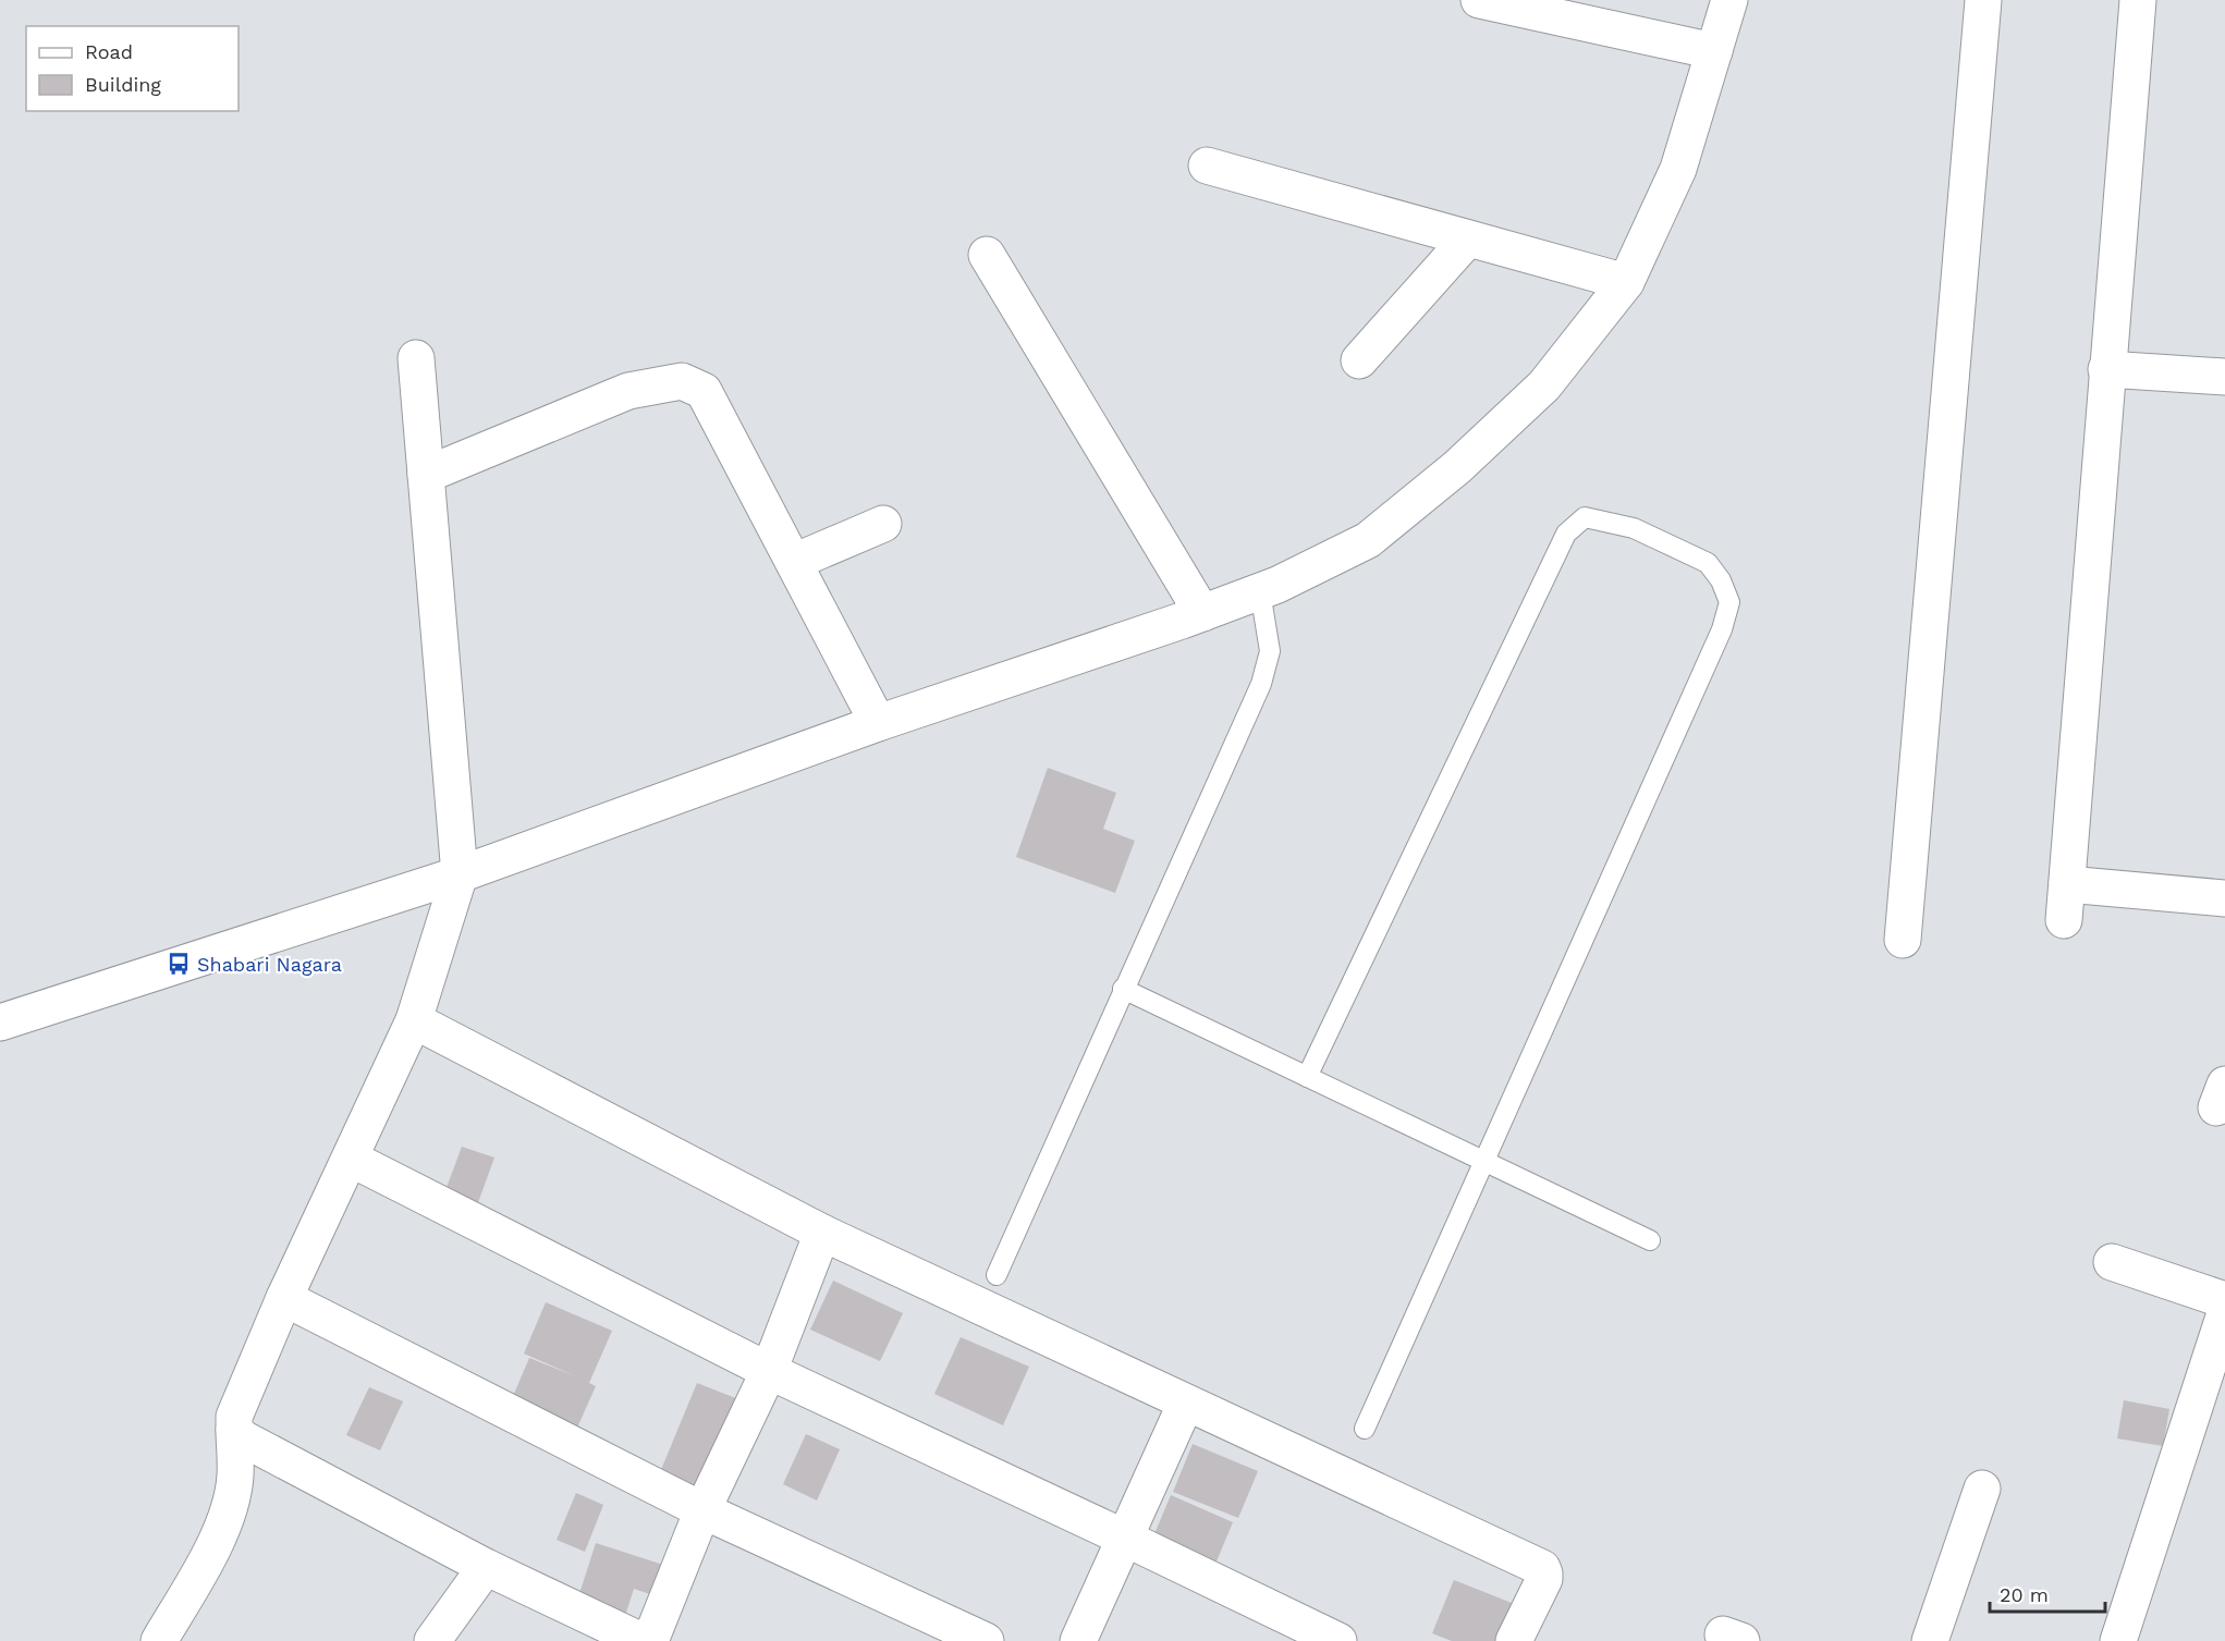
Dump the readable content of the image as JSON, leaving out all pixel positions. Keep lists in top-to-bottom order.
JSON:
{
  "places": {
    "bus stop": ["Shabari Nagara"]
  },
  "legend": ["Road", "Building"],
  "scale_bar": "20 m"
}
